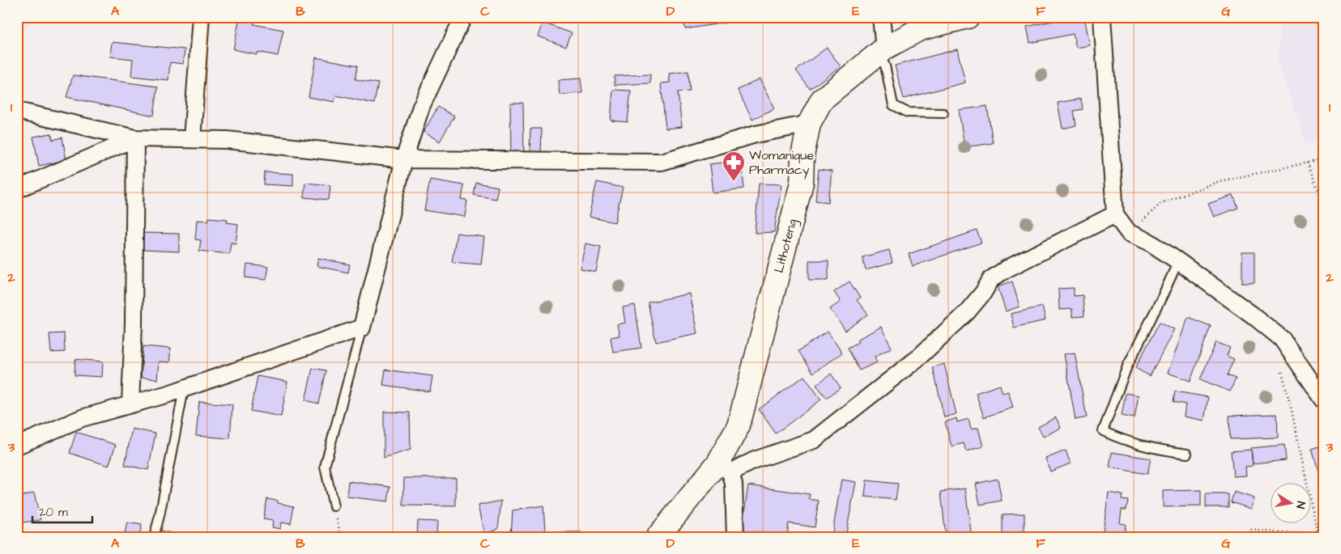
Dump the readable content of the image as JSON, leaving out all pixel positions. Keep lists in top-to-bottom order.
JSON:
{
  "streets": {
    "main road": ["Lithoteng"]
  },
  "places": {
    "pharmacy": ["Womanique Pharmacy"]
  },
  "scale_bar": "20 m",
  "north": "right",
  "grid": {
    "columns": [
      "A",
      "B",
      "C",
      "D",
      "E",
      "F",
      "G"
    ],
    "rows": ["1", "2", "3"]
  }
}
